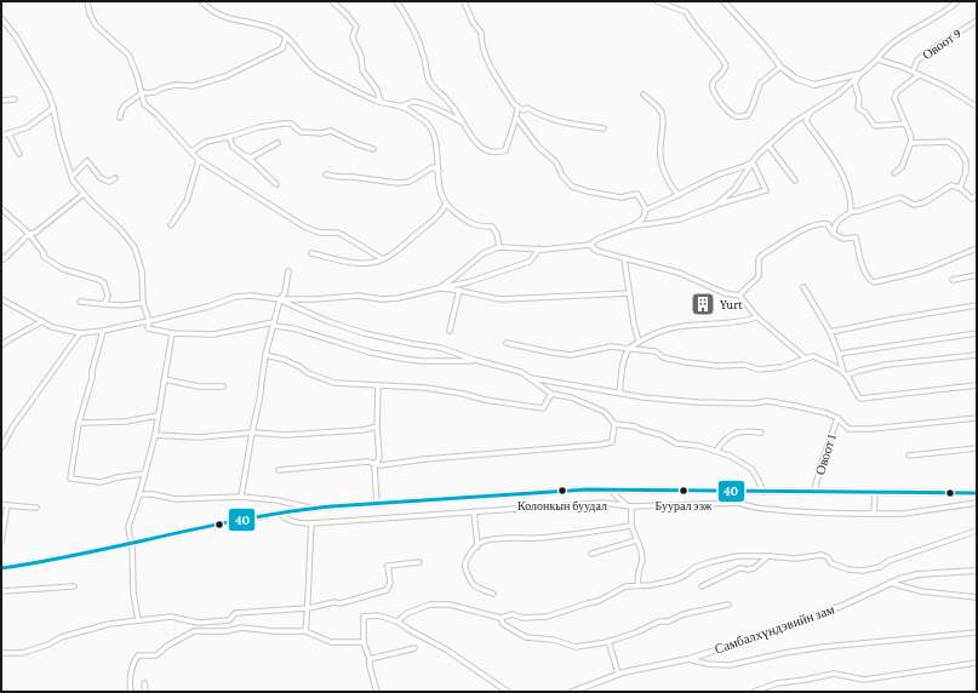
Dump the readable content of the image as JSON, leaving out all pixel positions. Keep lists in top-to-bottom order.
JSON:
{
  "streets": {
    "street": ["Овоот 9", "Овоот 1", "Самбалхүндэвийн зам"]
  },
  "places": {
    "building": ["Yurt"],
    "other": ["Колонкын буудал", "Буурал ээж"]
  },
  "lines": ["transit line 40"]
}
